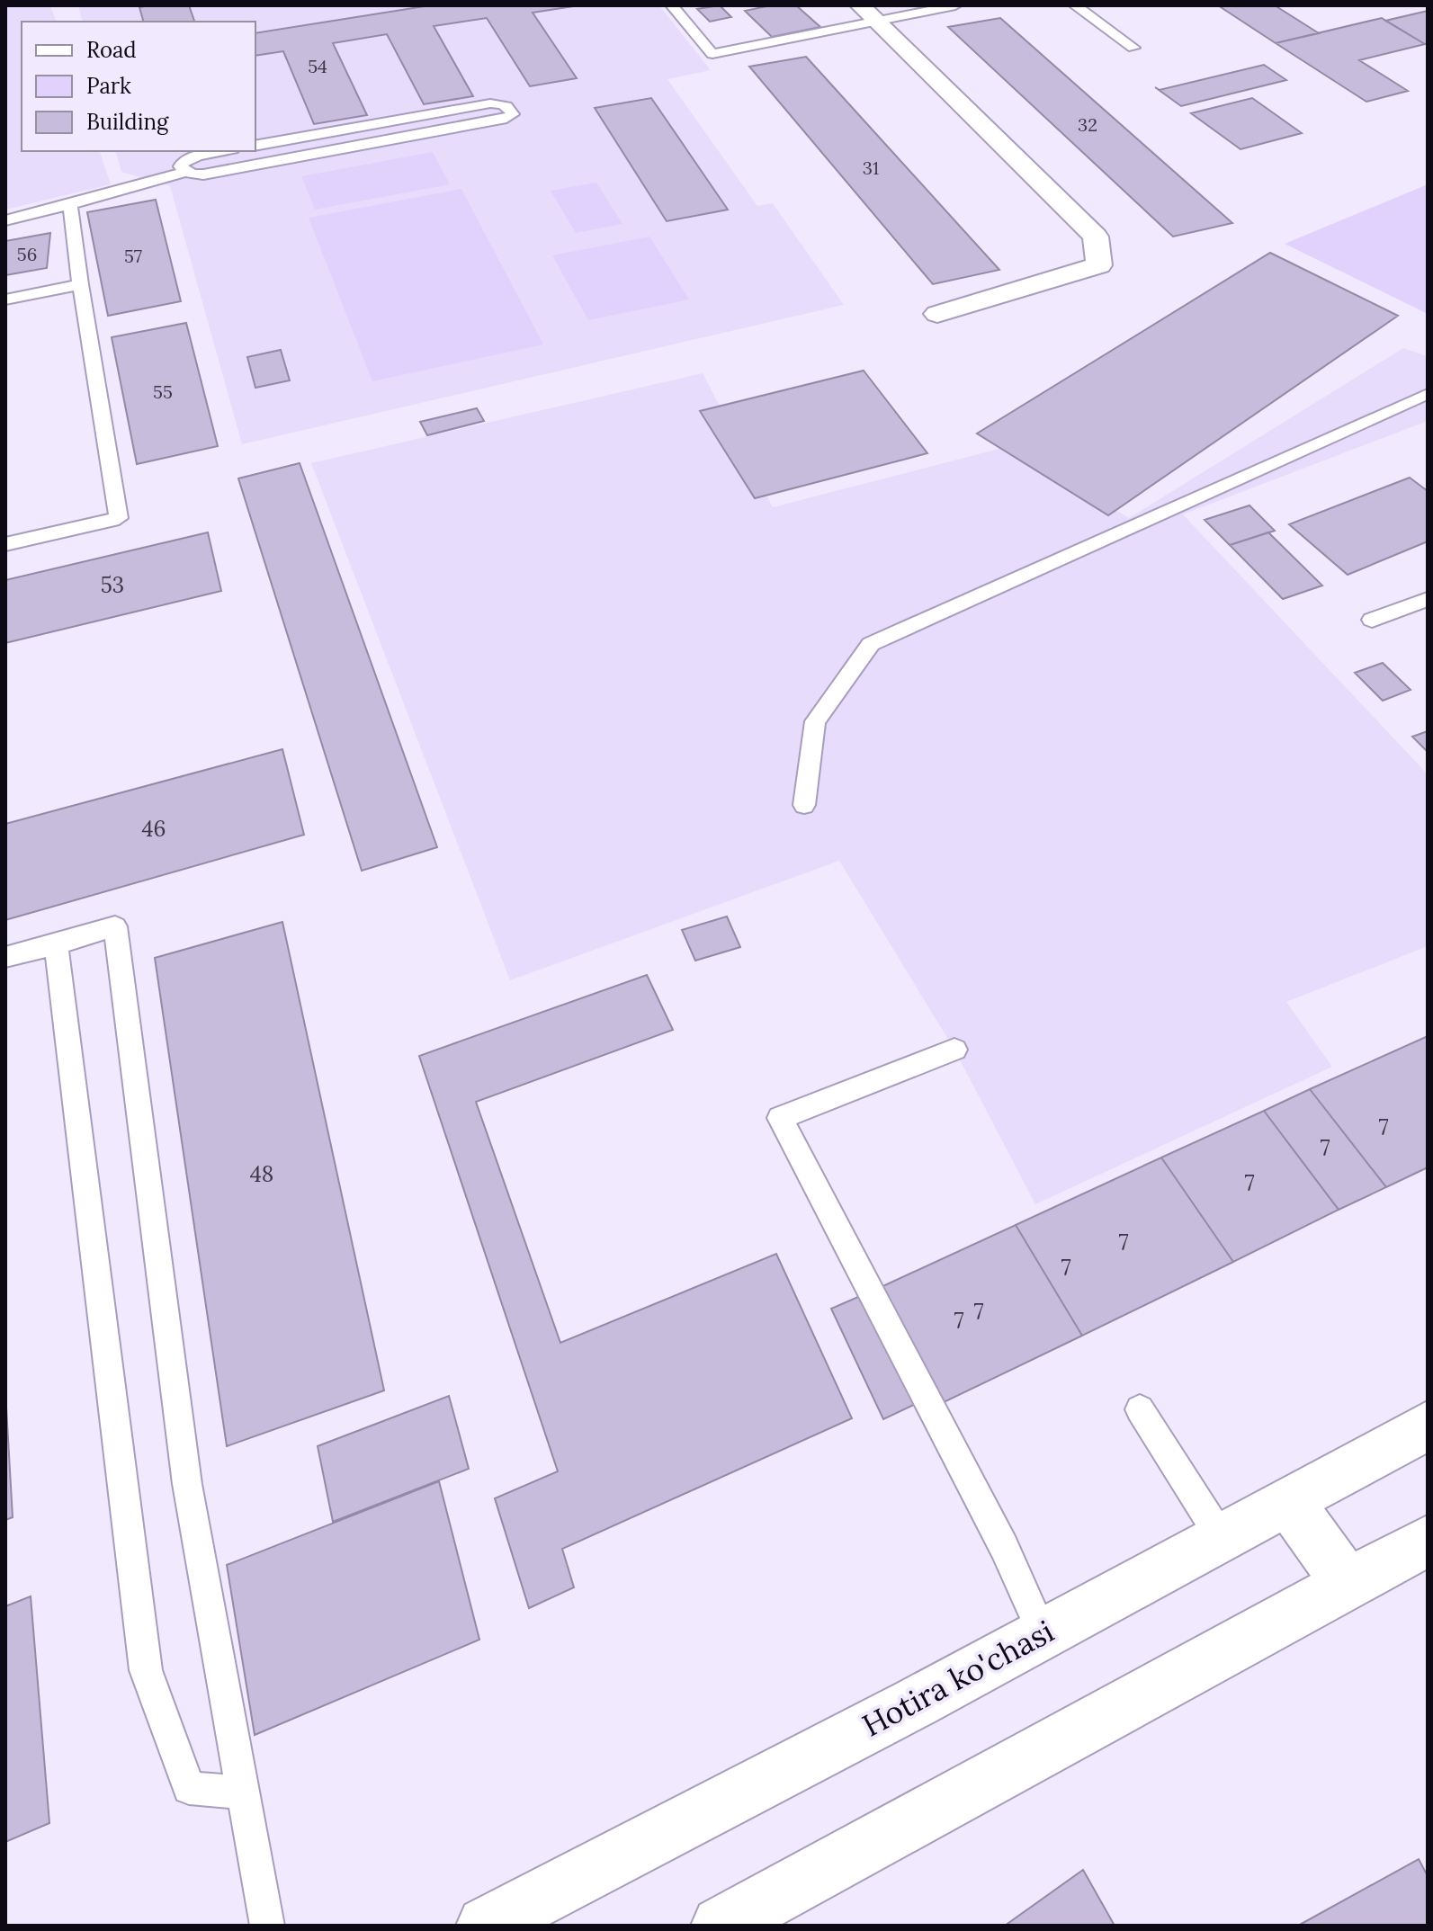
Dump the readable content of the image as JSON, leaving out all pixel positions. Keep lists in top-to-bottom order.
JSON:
{
  "streets": {
    "main road": ["Hotira ko'chasi"]
  },
  "house_numbers": [
    "54",
    "32",
    "31",
    "56",
    "57",
    "55",
    "53",
    "46",
    "7",
    "7",
    "48",
    "7",
    "7",
    "7",
    "7",
    "7"
  ],
  "legend": ["Road", "Park", "Building"]
}
